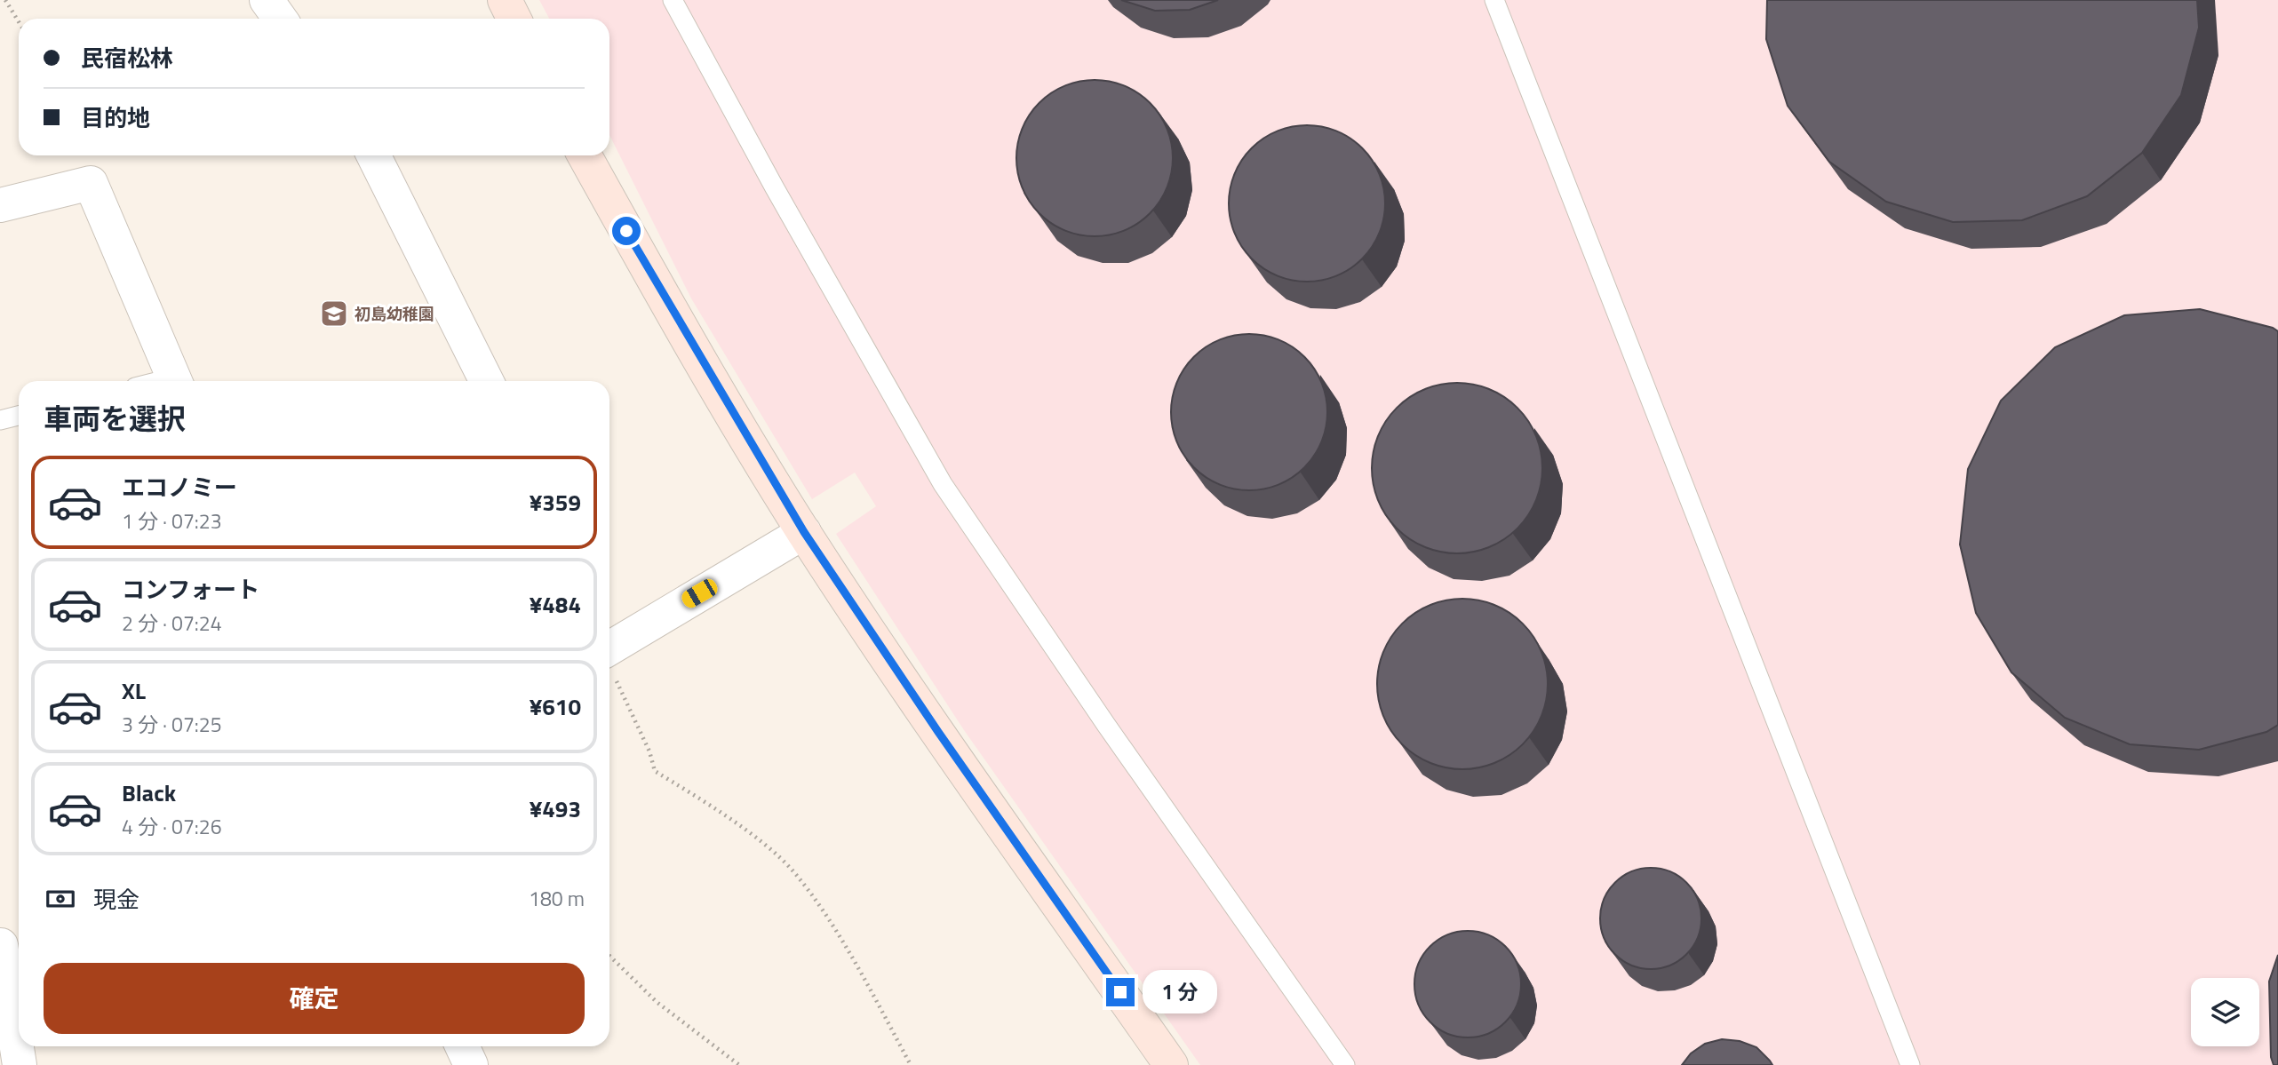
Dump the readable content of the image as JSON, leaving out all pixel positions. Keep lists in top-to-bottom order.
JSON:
{
  "places": {
    "school or university": ["初島幼稚園"]
  },
  "page": {
    "banner": ["民宿松林", "目的地"],
    "heading": "車両を選択",
    "list": [
      {
        "name": "エコノミー",
        "note": "1 分 · 07:23",
        "value": "¥359"
      },
      {
        "name": "コンフォート",
        "note": "2 分 · 07:24",
        "value": "¥484"
      },
      {
        "name": "XL",
        "note": "3 分 · 07:25",
        "value": "¥610"
      },
      {
        "name": "Black",
        "note": "4 分 · 07:26",
        "value": "¥493"
      }
    ],
    "pay": ["現金", "180 m"],
    "buttons": "確定",
    "bubble": "1 分"
  }
}
